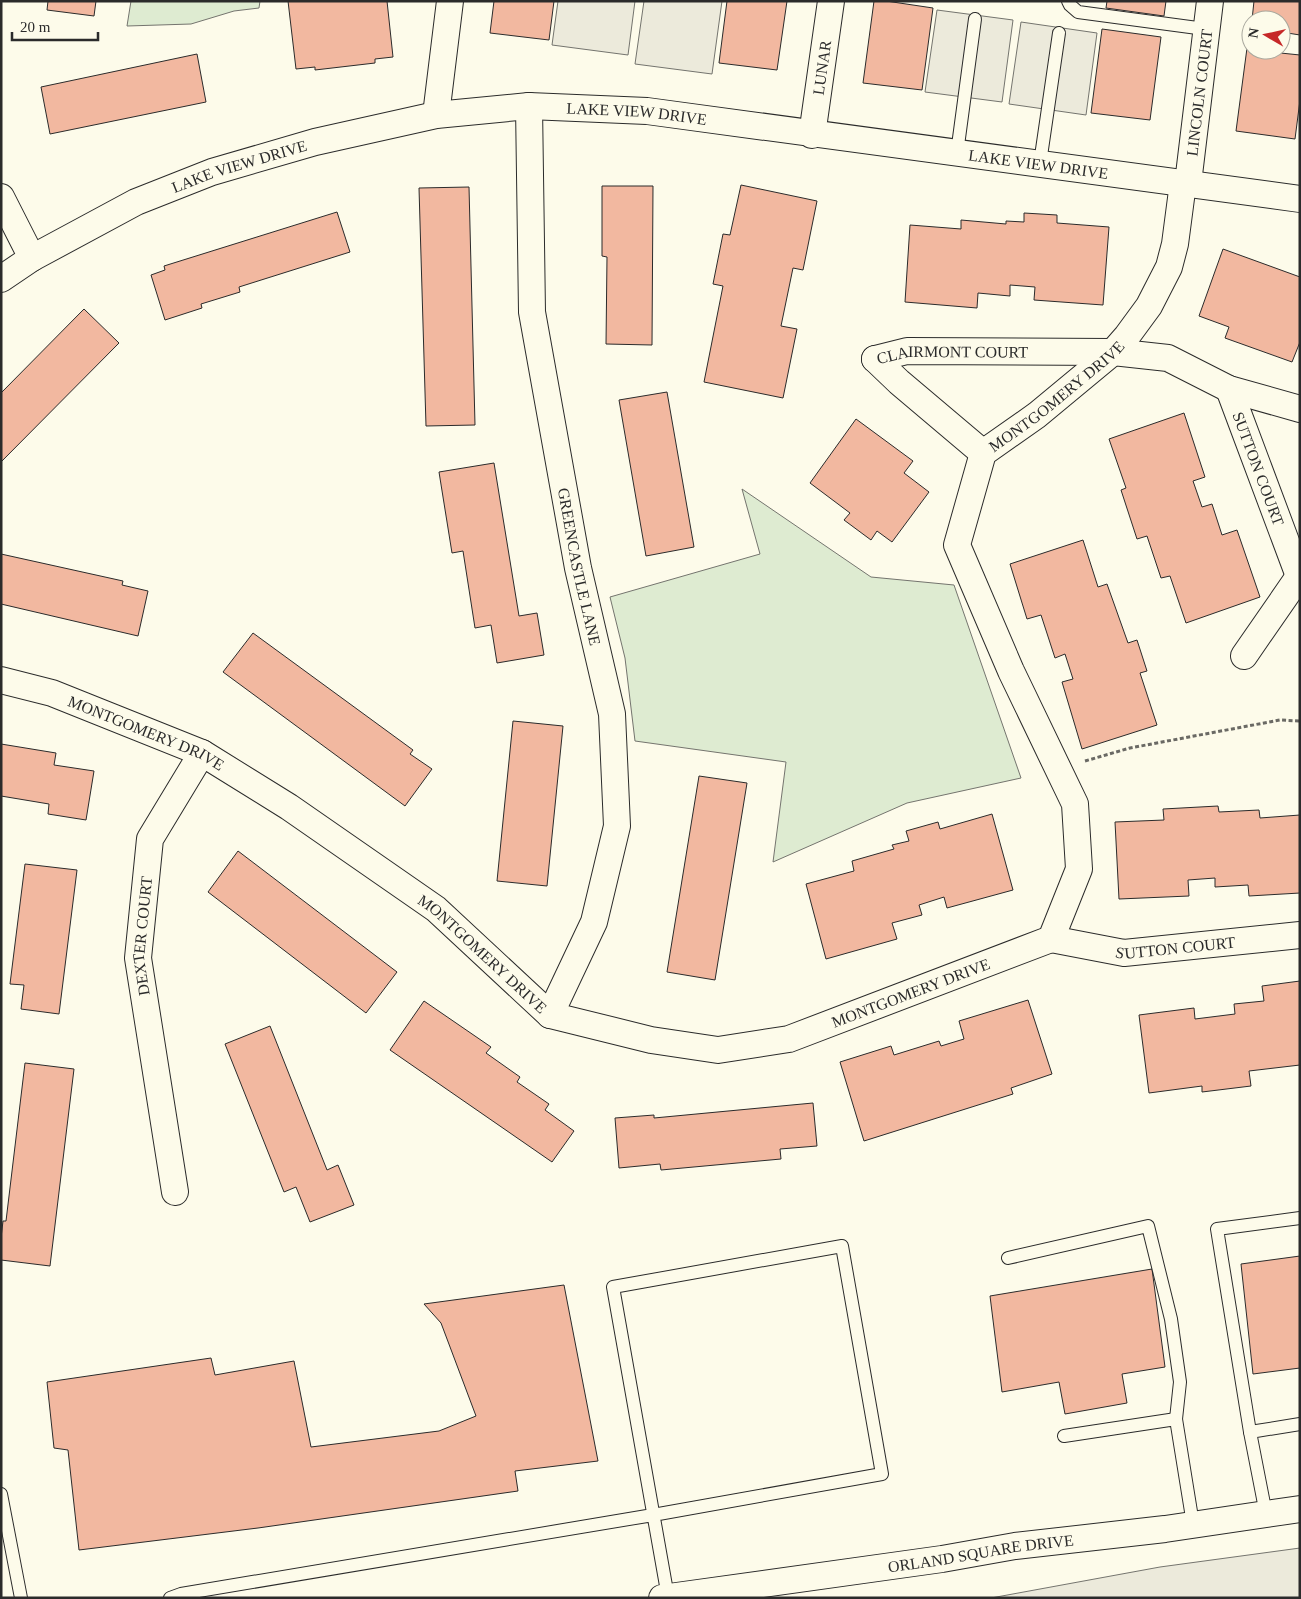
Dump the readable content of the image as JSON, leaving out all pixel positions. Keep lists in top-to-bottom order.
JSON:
{
  "streets": {
    "street": [
      "LUNAR",
      "LINCOLN COURT",
      "LAKE VIEW DRIVE",
      "CLAIRMONT COURT",
      "MONTGOMERY DRIVE",
      "SUTTON COURT",
      "GREENCASTLE LANE",
      "DEXTER COURT",
      "ORLAND SQUARE DRIVE"
    ]
  },
  "crossings": [
    ["LUNAR", "LAKE VIEW DRIVE"],
    ["LINCOLN COURT", "LAKE VIEW DRIVE"],
    ["LINCOLN COURT", "MONTGOMERY DRIVE"],
    ["LAKE VIEW DRIVE", "MONTGOMERY DRIVE"],
    ["LAKE VIEW DRIVE", "GREENCASTLE LANE"],
    ["CLAIRMONT COURT", "MONTGOMERY DRIVE"],
    ["CLAIRMONT COURT", "SUTTON COURT"],
    ["MONTGOMERY DRIVE", "SUTTON COURT"],
    ["MONTGOMERY DRIVE", "GREENCASTLE LANE"],
    ["MONTGOMERY DRIVE", "DEXTER COURT"]
  ],
  "scale_bar": "20 m",
  "north": "left"
}
